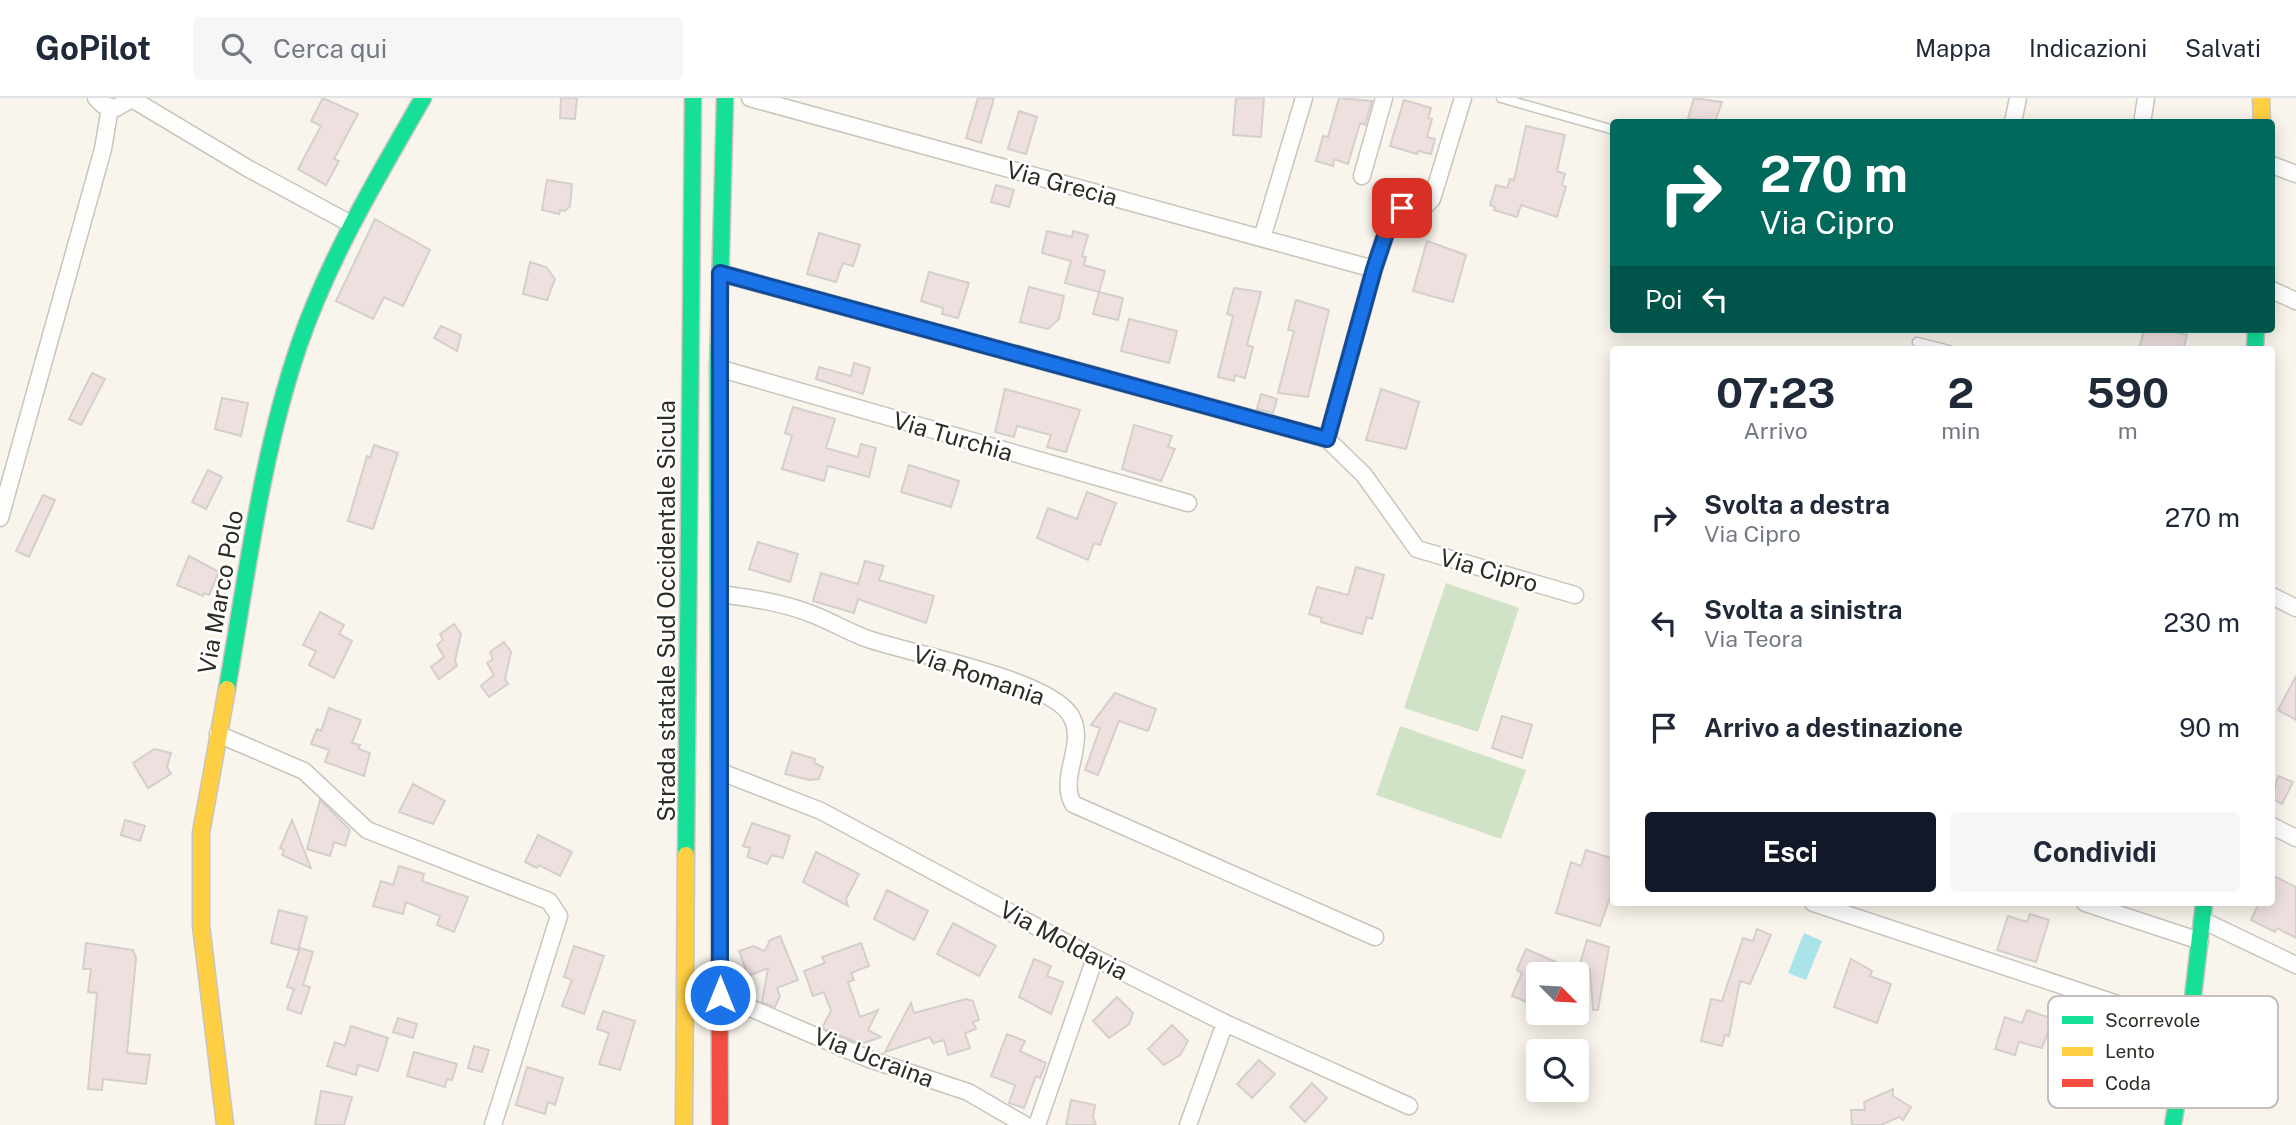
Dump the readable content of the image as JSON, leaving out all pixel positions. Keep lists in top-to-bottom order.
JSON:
{
  "streets": {
    "street": [
      "Via Grecia",
      "Via Turchia",
      "Via Cipro",
      "Via Marco Polo",
      "Strada statale Sud Occidentale Sicula",
      "Via Romania",
      "Via Moldavia",
      "Via Ucraina"
    ]
  },
  "legend": ["Scorrevole", "Lento", "Coda"],
  "north": "bottom right",
  "page": {
    "header": "GoPilot",
    "search": "Cerca qui",
    "nav": ["Mappa", "Indicazioni", "Salvati"],
    "turn": ["270 m", "Via Cipro"],
    "then": "Poi",
    "eta": [
      "07:23",
      "Arrivo",
      "2",
      "min",
      "590",
      "m"
    ],
    "list": [
      {
        "name": "Svolta a destra",
        "note": "Via Cipro",
        "value": "270 m"
      },
      {
        "name": "Svolta a sinistra",
        "note": "Via Teora",
        "value": "230 m"
      },
      {
        "name": "Arrivo a destinazione",
        "value": "90 m"
      }
    ],
    "buttons": ["Esci", "Condividi"]
  }
}
